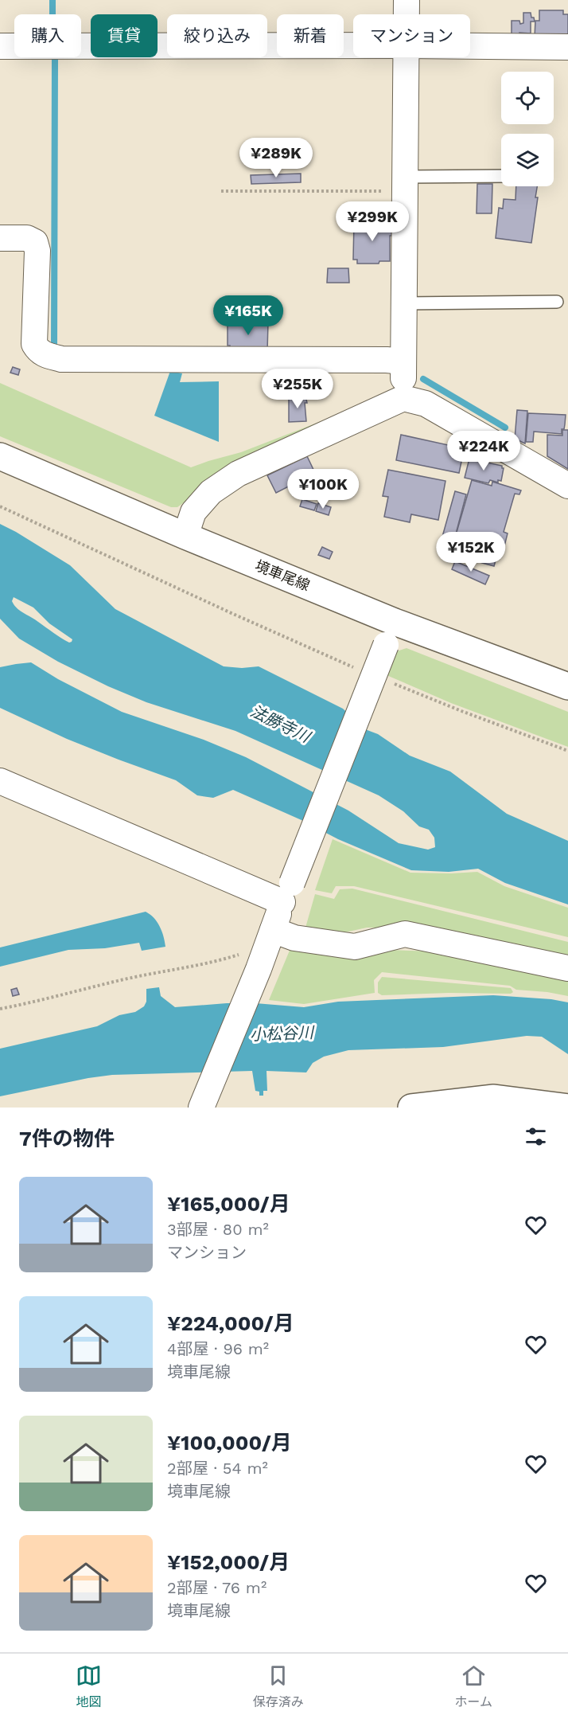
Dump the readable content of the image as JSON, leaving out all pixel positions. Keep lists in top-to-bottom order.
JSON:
{
  "streets": {
    "main road": ["境車尾線"]
  },
  "water": ["法勝寺川", "小松谷川"],
  "page": {
    "chip": [
      "購入",
      "賃貸",
      "絞り込み",
      "新着",
      "マンション"
    ],
    "price": [
      "¥289K",
      "¥299K",
      "¥165K",
      "¥255K",
      "¥224K",
      "¥100K",
      "¥152K"
    ],
    "heading": "7件の物件",
    "list": [
      {
        "name": "¥165,000/月",
        "note": "3部屋 · 80 m² · マンション"
      },
      {
        "name": "¥224,000/月",
        "note": "4部屋 · 96 m² · 境車尾線"
      },
      {
        "name": "¥100,000/月",
        "note": "2部屋 · 54 m² · 境車尾線"
      },
      {
        "name": "¥152,000/月",
        "note": "2部屋 · 76 m² · 境車尾線"
      }
    ],
    "tabs": ["地図", "保存済み", "ホーム"]
  }
}
